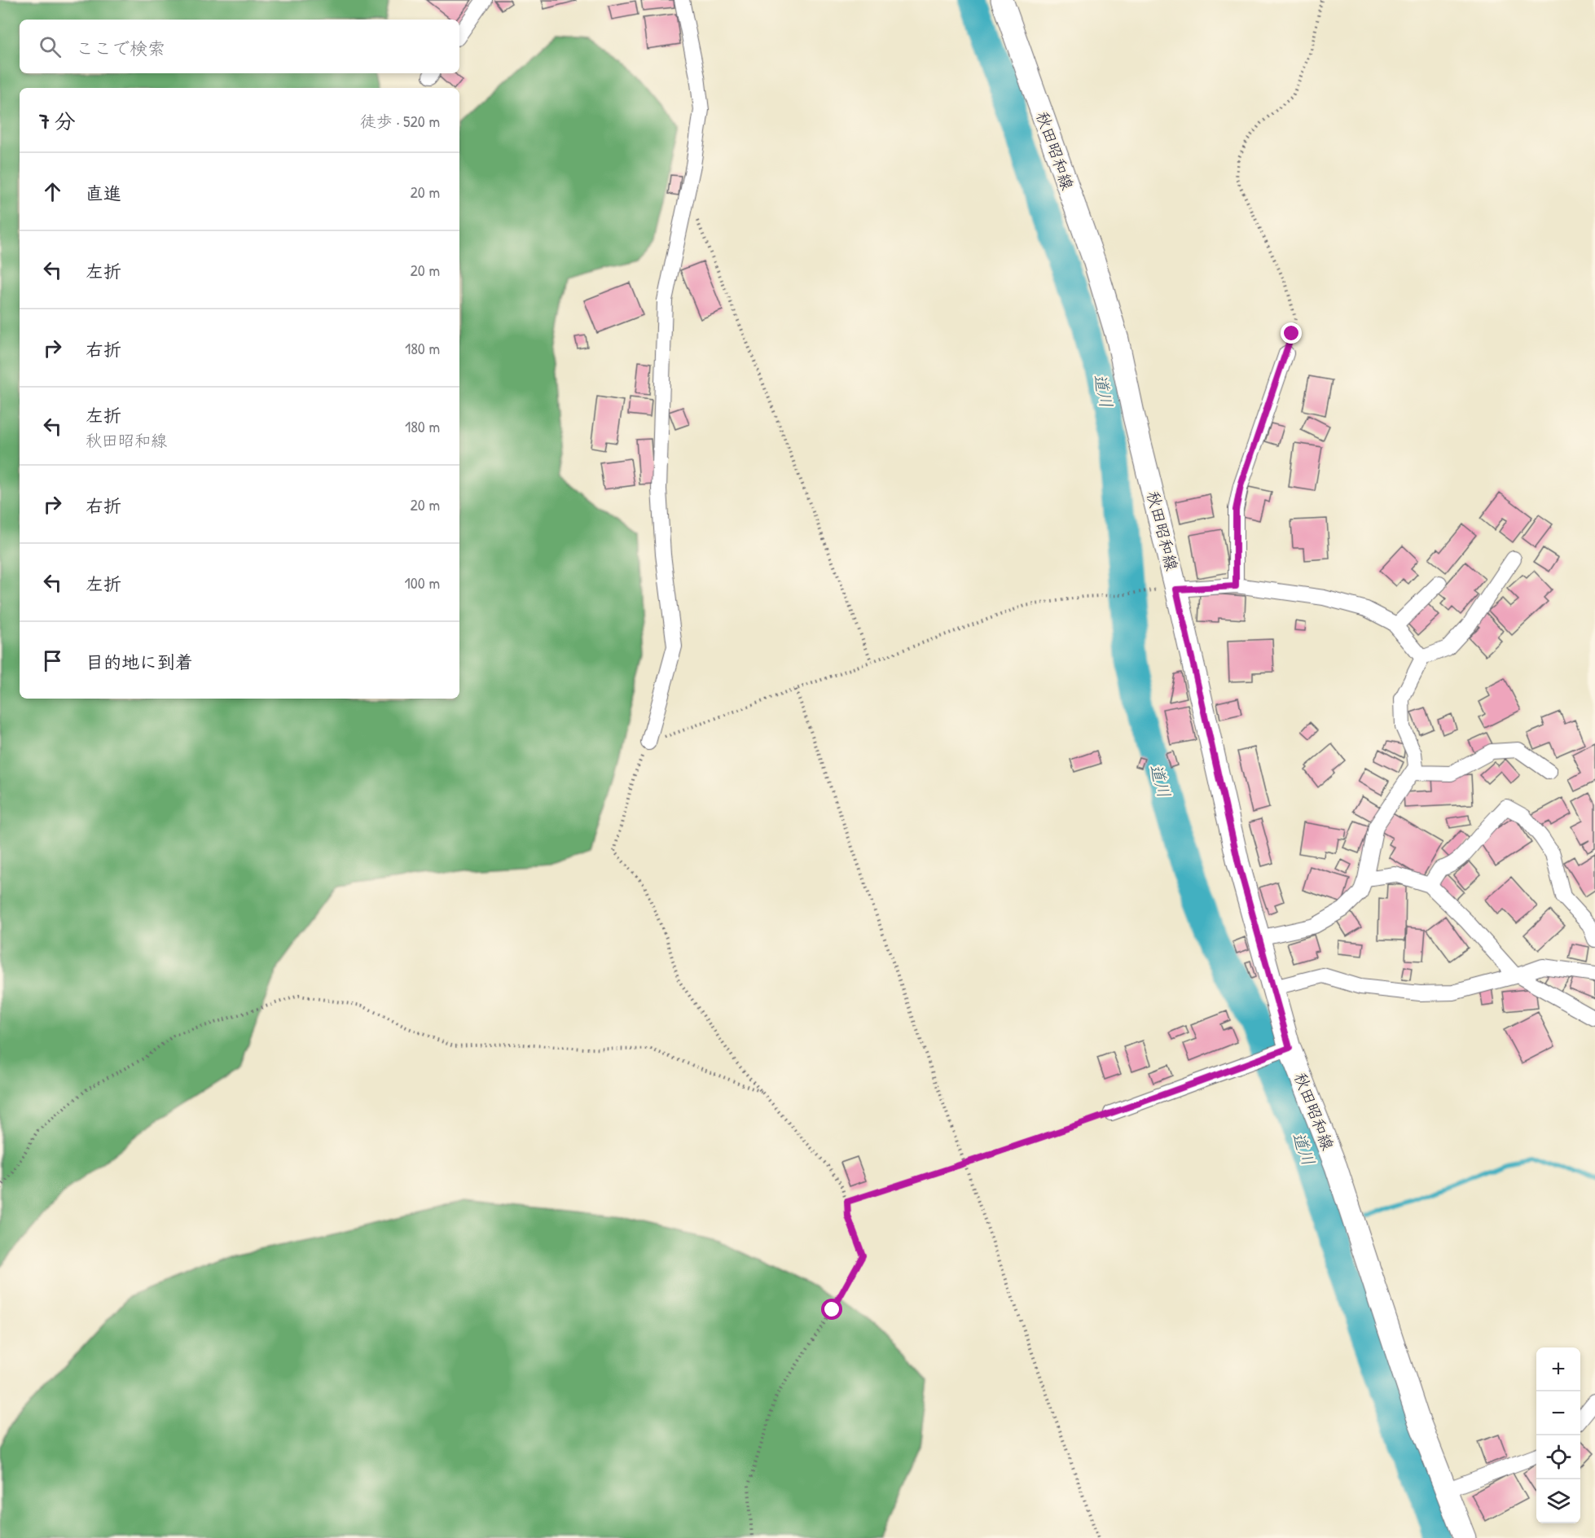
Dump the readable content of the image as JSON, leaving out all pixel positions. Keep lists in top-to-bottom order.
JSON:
{
  "streets": {
    "main road": ["秋田昭和線"]
  },
  "water": ["道川"],
  "page": {
    "search": "ここで検索",
    "heading": ["7 分", "徒歩 · 520 m"],
    "list": [
      ["直進", "20 m"],
      ["左折", "20 m"],
      ["右折", "180 m"],
      ["左折", "秋田昭和線", "180 m"],
      ["右折", "20 m"],
      ["左折", "100 m"],
      "目的地に到着"
    ],
    "map_buttons": ["+", "−"]
  }
}
